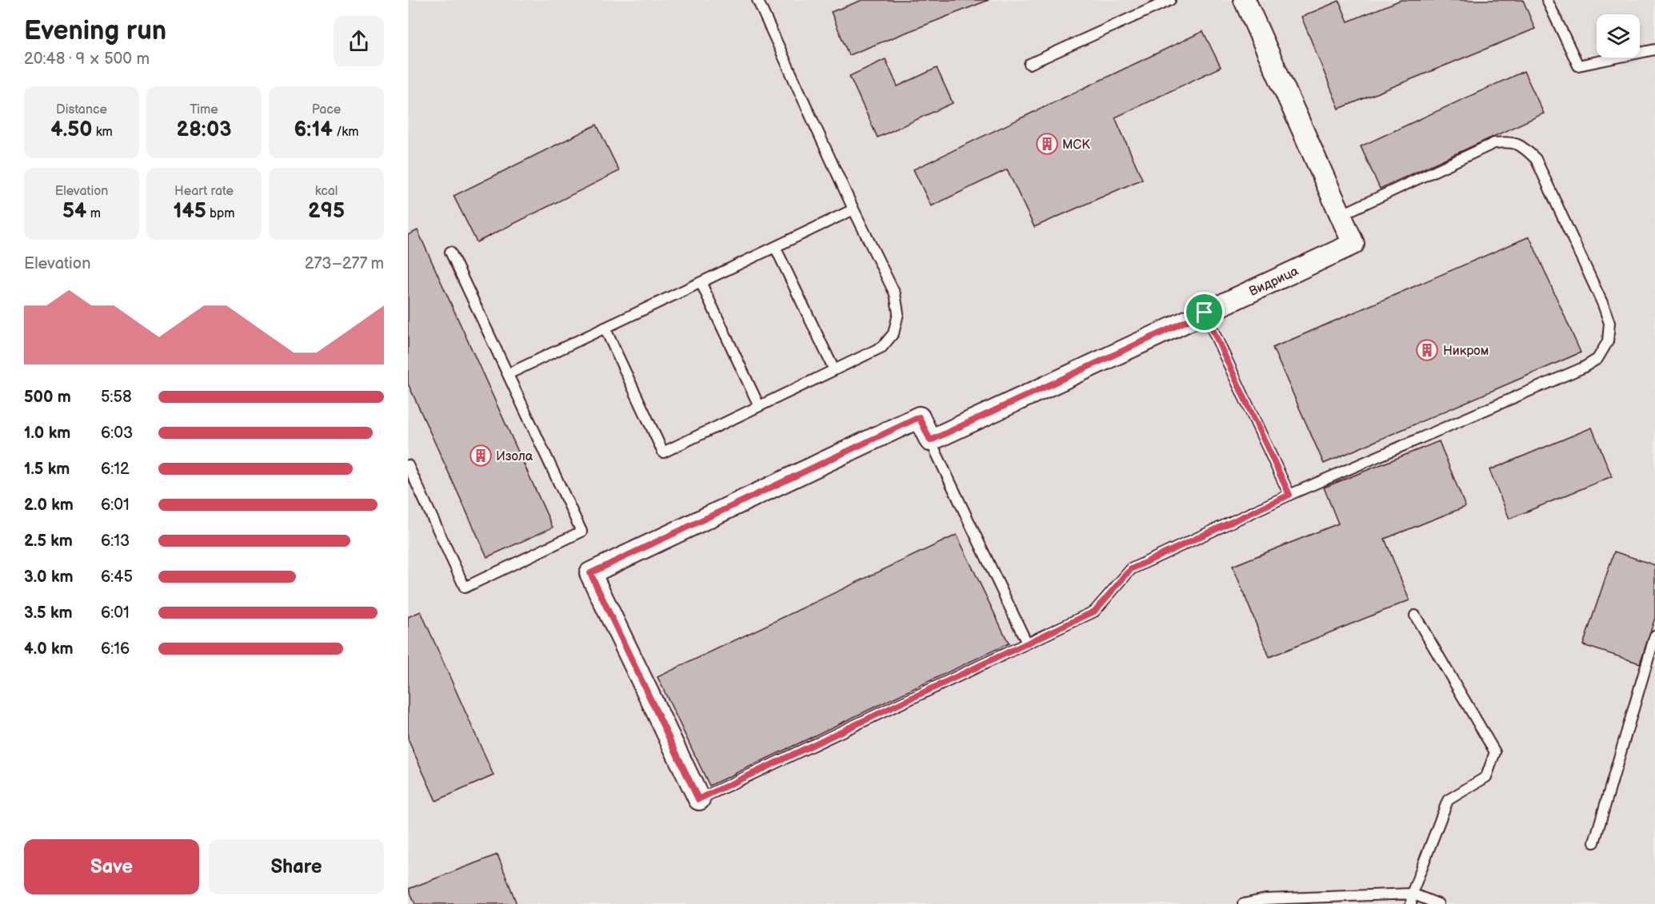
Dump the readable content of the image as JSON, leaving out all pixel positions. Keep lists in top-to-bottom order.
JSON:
{
  "streets": {
    "street": ["Видрица"]
  },
  "places": {
    "building": ["МСК", "Никром", "Изола"]
  },
  "page": {
    "heading": ["Evening run", "20:48 · 9 × 500 m"],
    "stats": [
      ["Distance", "4.50 km"],
      ["Time", "28:03"],
      ["Pace", "6:14 /km"],
      ["Elevation", "54 m"],
      ["Heart rate", "145 bpm"],
      ["kcal", "295"]
    ],
    "chart": ["Elevation", "273–277 m"],
    "list": [
      {
        "name": "500 m",
        "note": "5:58"
      },
      {
        "name": "1.0 km",
        "note": "6:03"
      },
      {
        "name": "1.5 km",
        "note": "6:12"
      },
      {
        "name": "2.0 km",
        "note": "6:01"
      },
      {
        "name": "2.5 km",
        "note": "6:13"
      },
      {
        "name": "3.0 km",
        "note": "6:45"
      },
      {
        "name": "3.5 km",
        "note": "6:01"
      },
      {
        "name": "4.0 km",
        "note": "6:16"
      }
    ],
    "buttons": ["Save", "Share"]
  }
}
